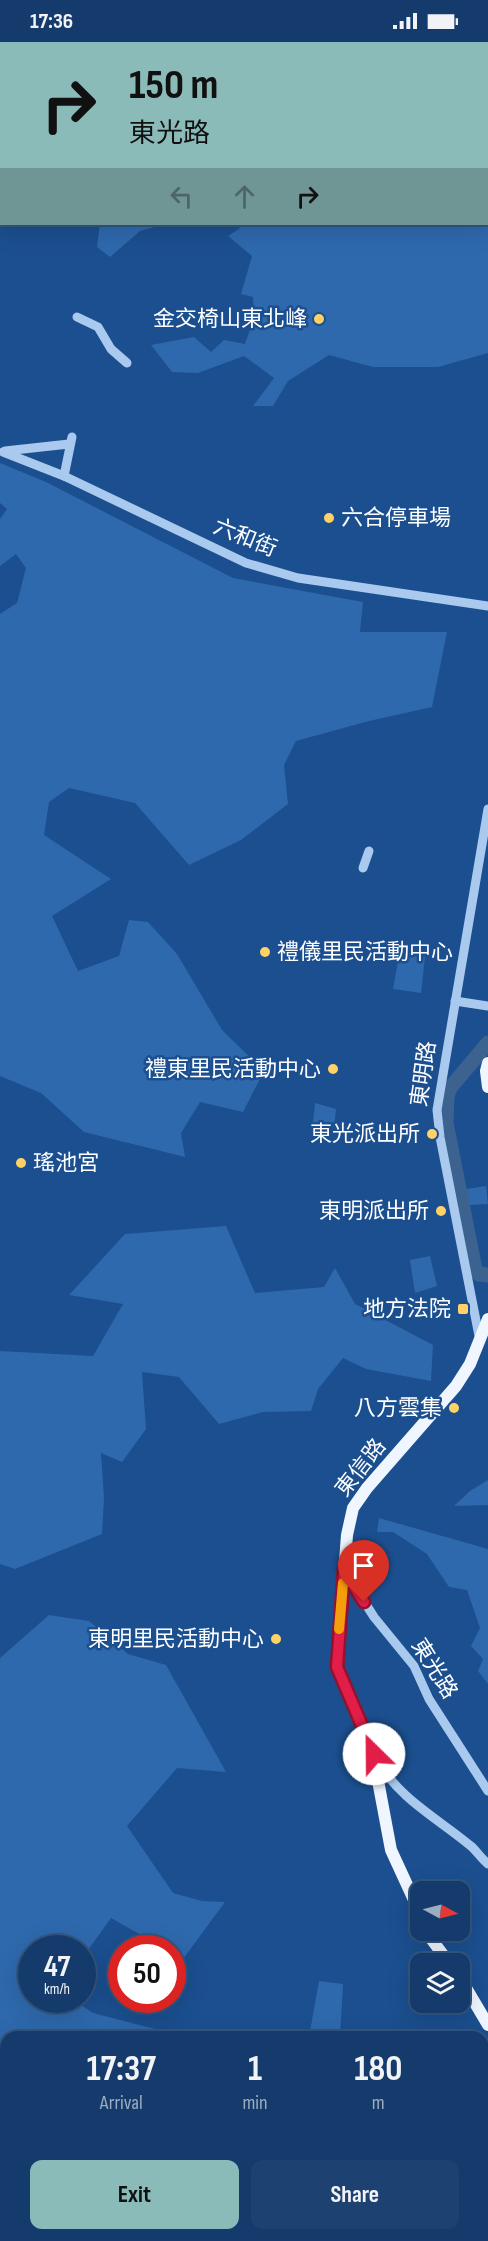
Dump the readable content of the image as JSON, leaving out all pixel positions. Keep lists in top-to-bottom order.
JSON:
{
  "streets": {
    "main road": ["東信路"],
    "street": ["六和街", "東明路", "東光路"]
  },
  "crossings": [
    ["東明路", "東信路"],
    ["東信路", "東光路"]
  ],
  "places": {
    "other": [
      "金交椅山東北峰",
      "六合停車場",
      "禮儀里民活動中心",
      "禮東里民活動中心",
      "東光派出所",
      "瑤池宮",
      "東明派出所",
      "八方雲集",
      "東明里民活動中心"
    ],
    "transit": ["地方法院"]
  },
  "north": "right",
  "page": {
    "status": "17:36",
    "turn": ["150 m", "東光路"],
    "speed": "47 km/h",
    "limit": "50",
    "eta": [
      "17:37",
      "Arrival",
      "1",
      "min",
      "180",
      "m"
    ],
    "buttons": ["Exit", "Share"]
  }
}
